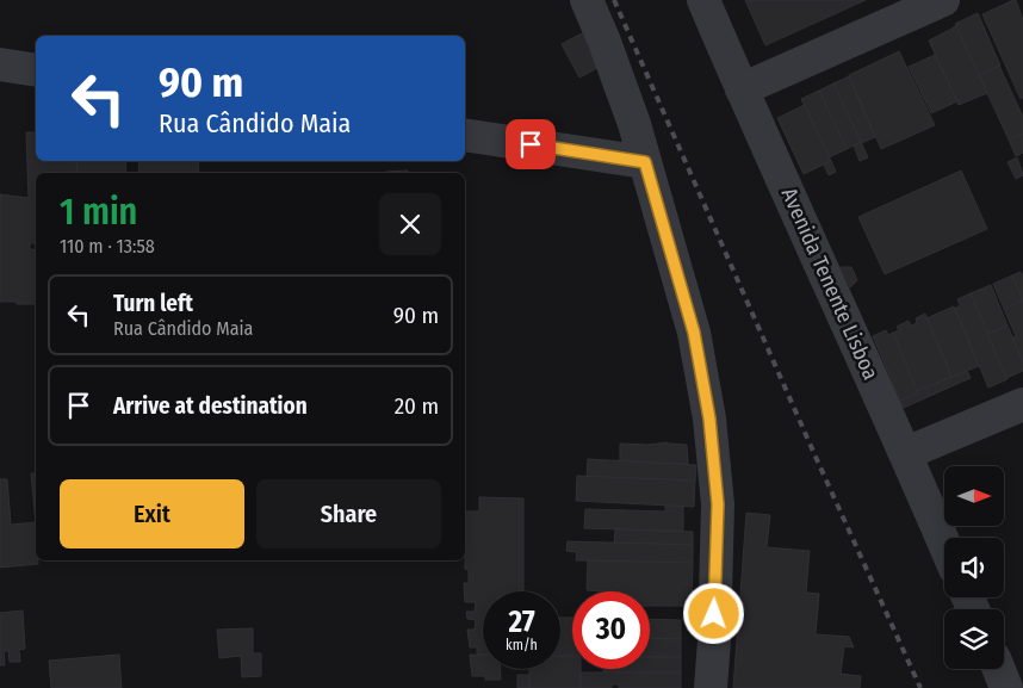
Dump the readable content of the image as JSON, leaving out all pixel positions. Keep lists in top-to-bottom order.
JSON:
{
  "streets": {
    "street": ["Avenida Tenente Lisboa"]
  },
  "north": "right",
  "page": {
    "turn": ["90 m", "Rua Cândido Maia"],
    "heading": ["1 min", "110 m · 13:58"],
    "list": [
      {
        "name": "Turn left",
        "note": "Rua Cândido Maia",
        "value": "90 m"
      },
      {
        "name": "Arrive at destination",
        "value": "20 m"
      }
    ],
    "buttons": ["Exit", "Share"],
    "speed": "27 km/h",
    "limit": "30"
  }
}
